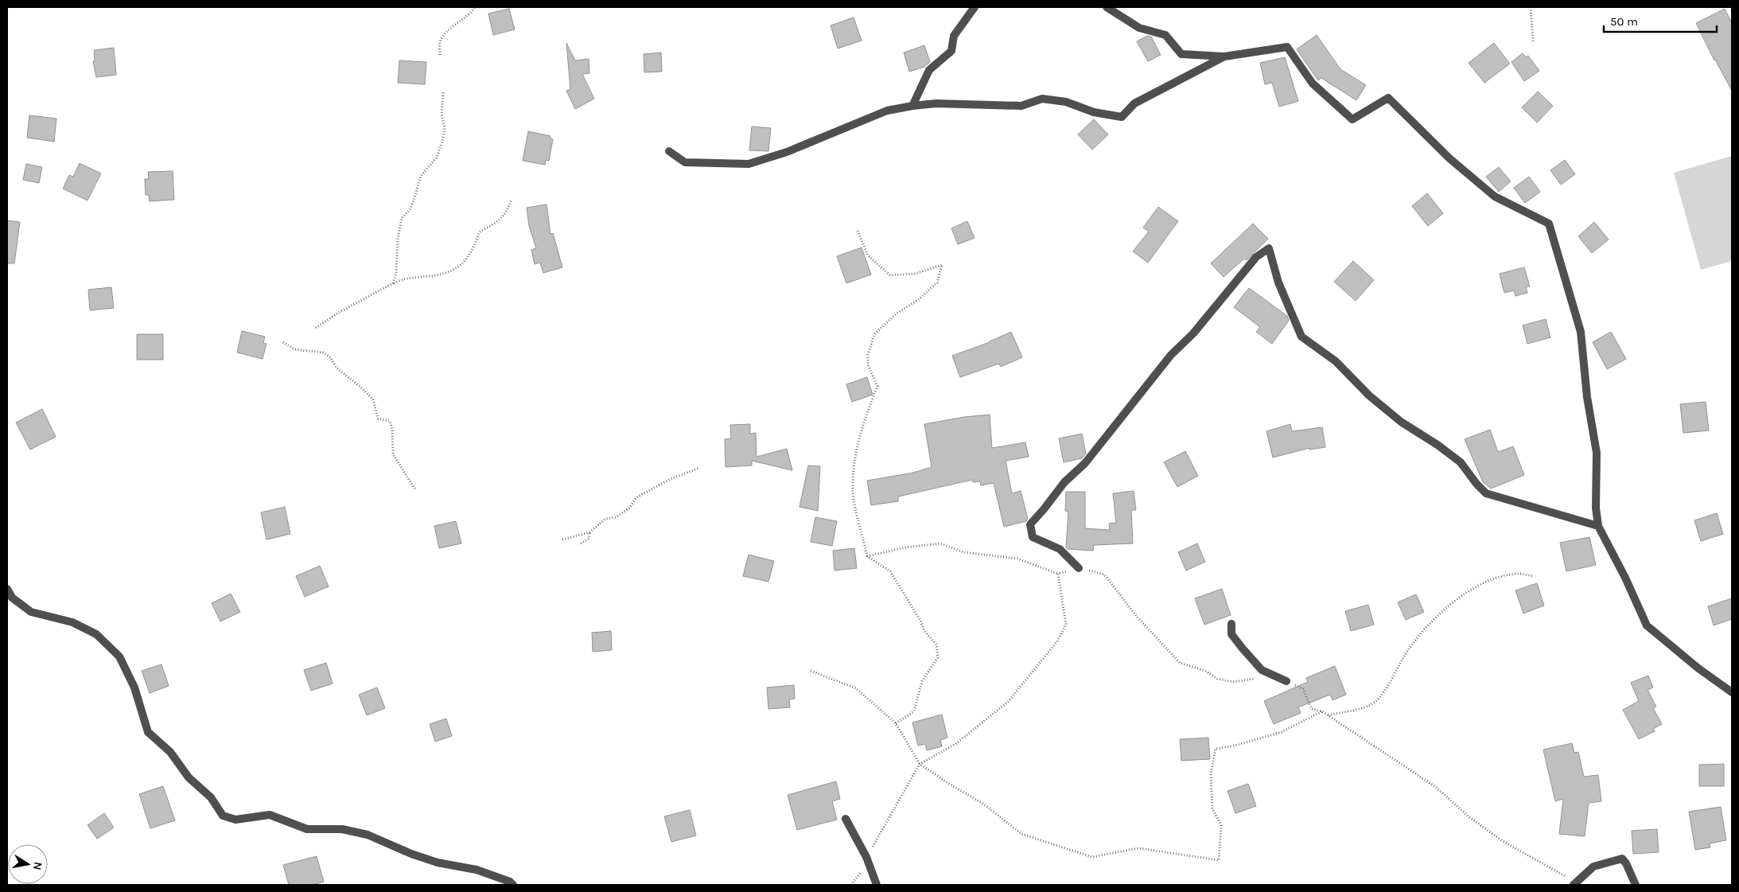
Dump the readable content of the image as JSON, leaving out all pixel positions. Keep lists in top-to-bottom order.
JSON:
{
  "scale_bar": "50 m",
  "north": "right"
}
